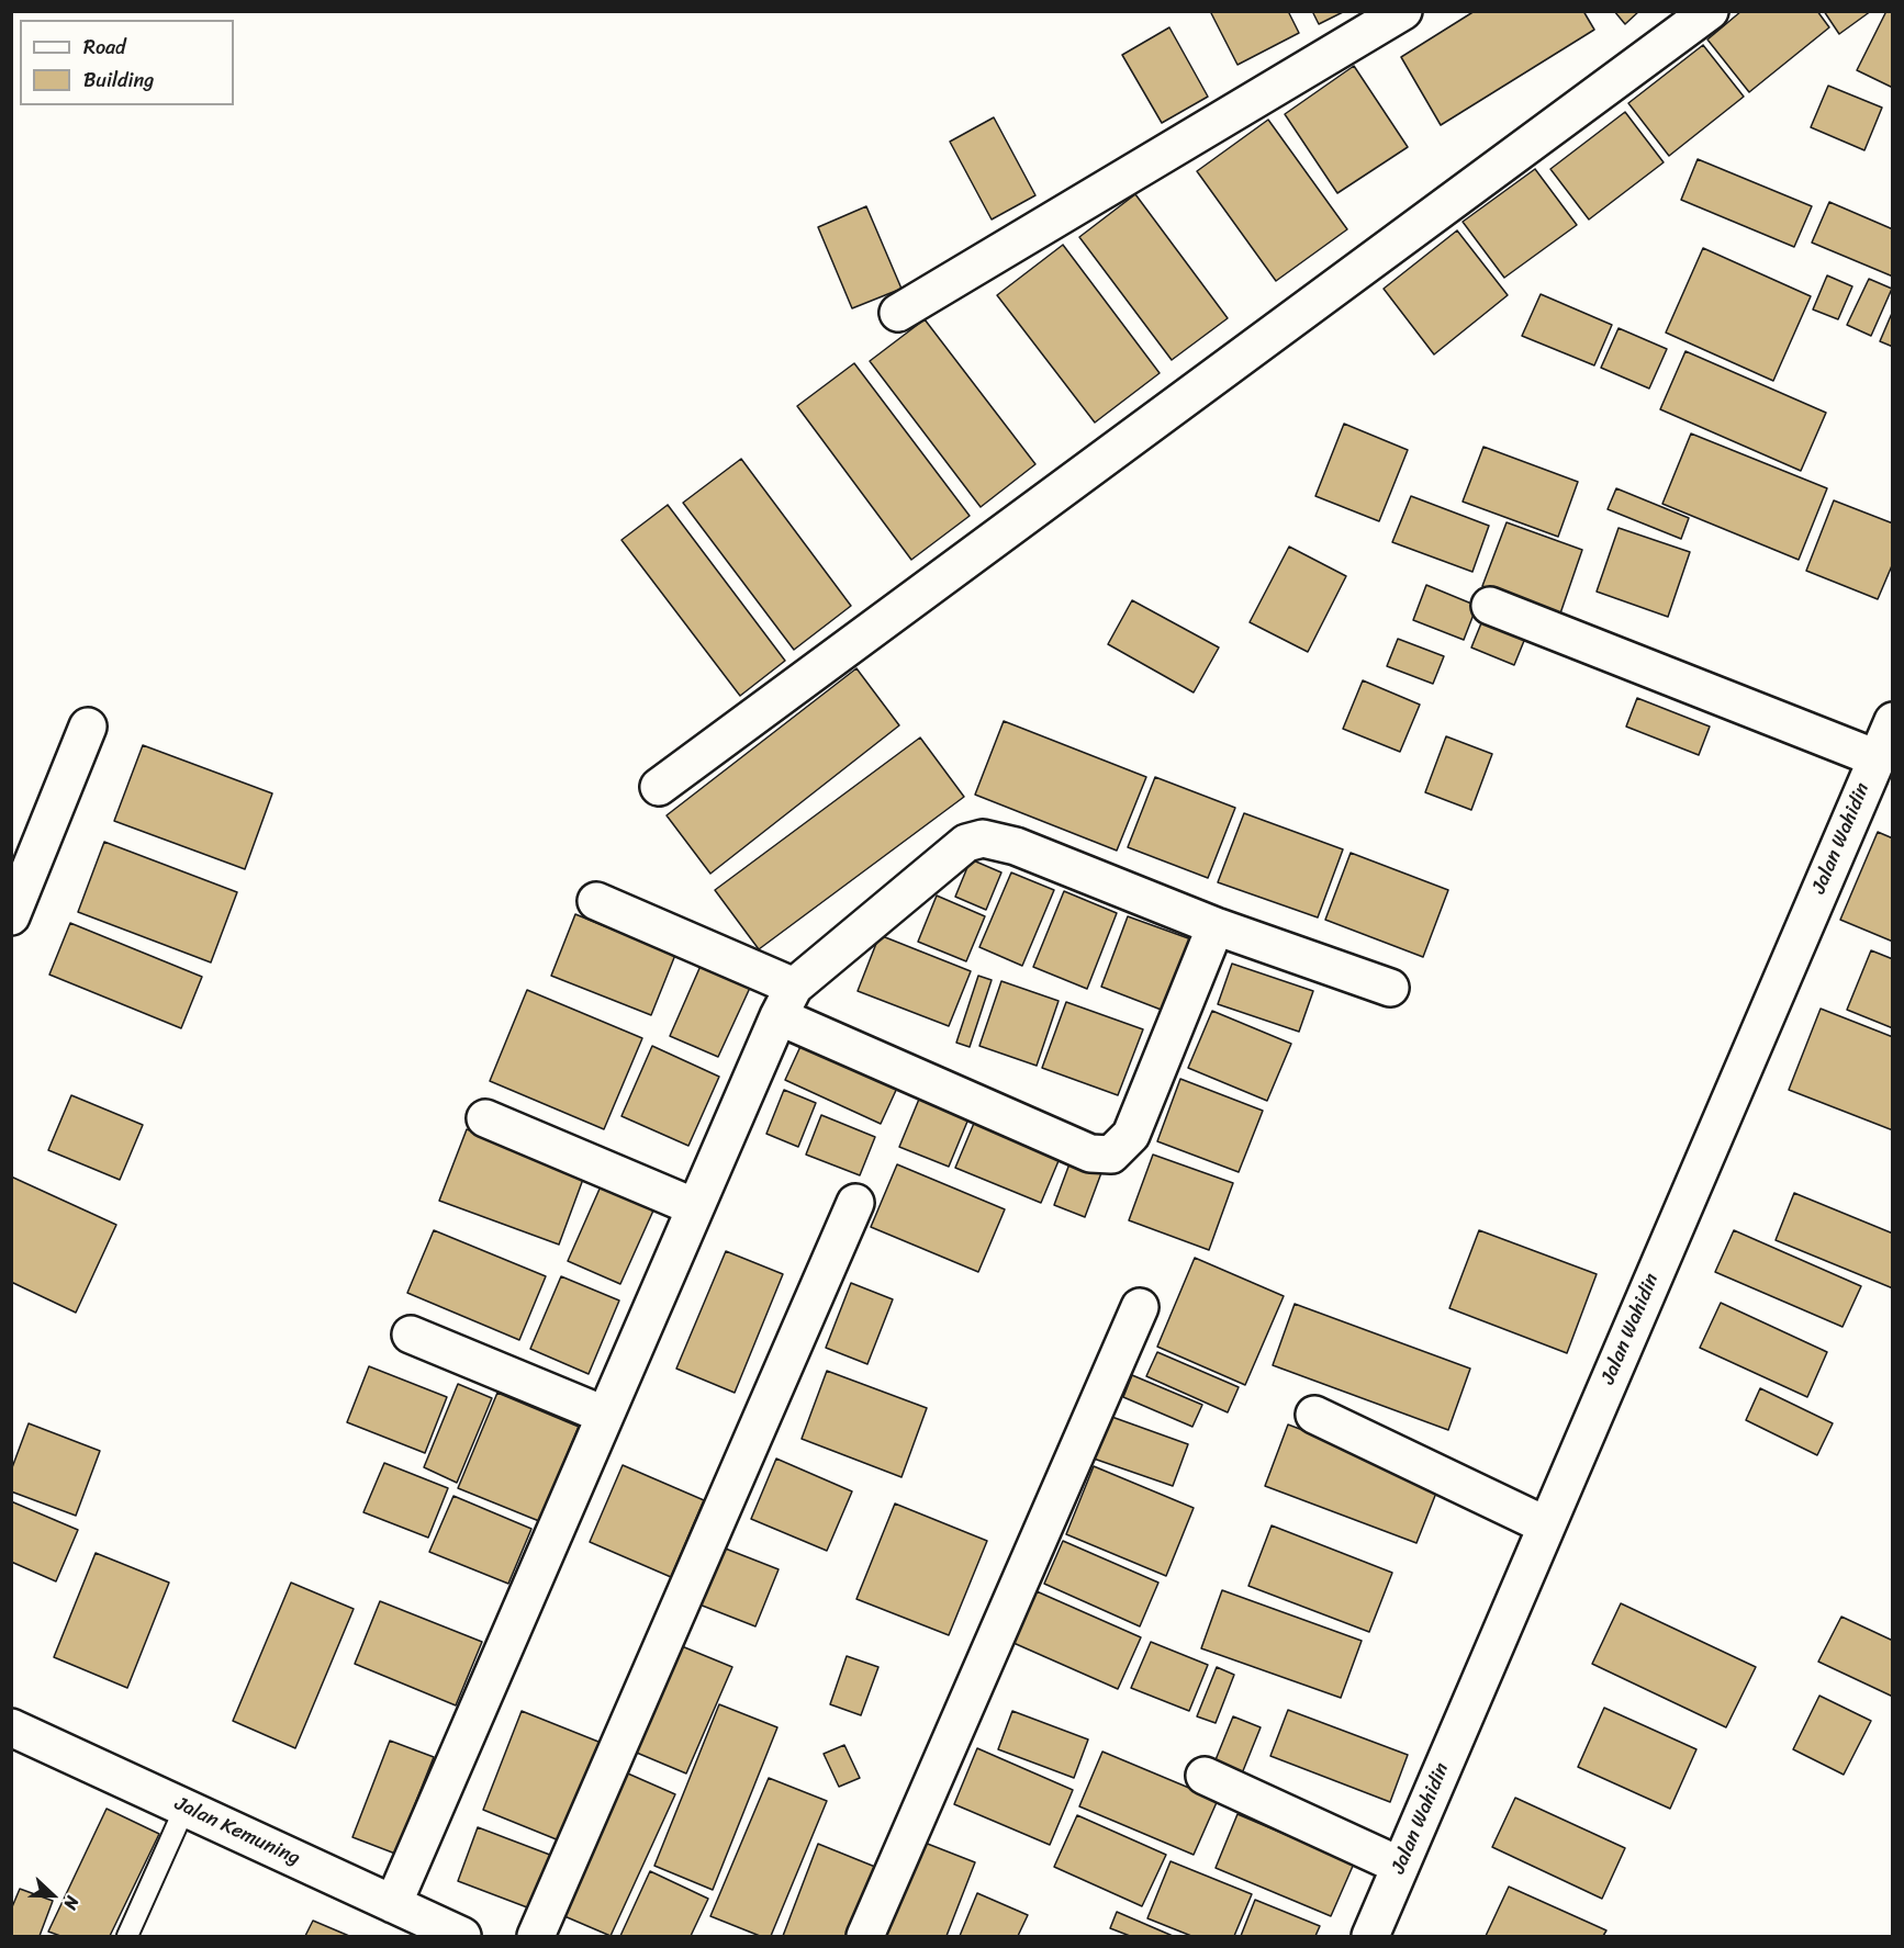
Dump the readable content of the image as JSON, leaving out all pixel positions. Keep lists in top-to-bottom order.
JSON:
{
  "streets": {
    "street": ["Jalan Wahidin", "Jalan Kemuning"]
  },
  "legend": ["Road", "Building"],
  "north": "right"
}
